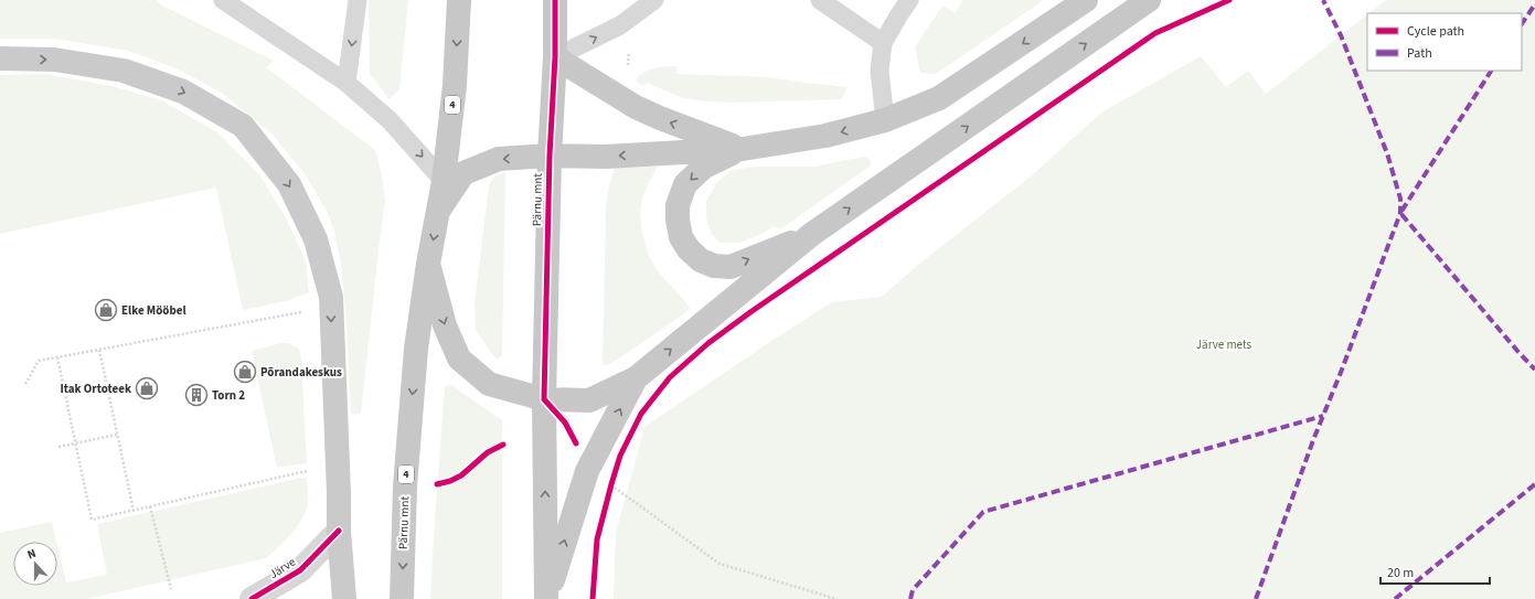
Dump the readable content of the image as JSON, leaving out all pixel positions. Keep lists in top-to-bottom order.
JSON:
{
  "streets": {
    "highway": ["4", "Pärnu mnt"],
    "street": ["Järve"]
  },
  "parks": ["Järve mets"],
  "places": {
    "shop": ["Elke Mööbel", "Põrandakeskus", "Itak Ortoteek"],
    "building": ["Torn 2"]
  },
  "legend": ["Cycle path", "Path"],
  "scale_bar": "20 m",
  "north": "top"
}
